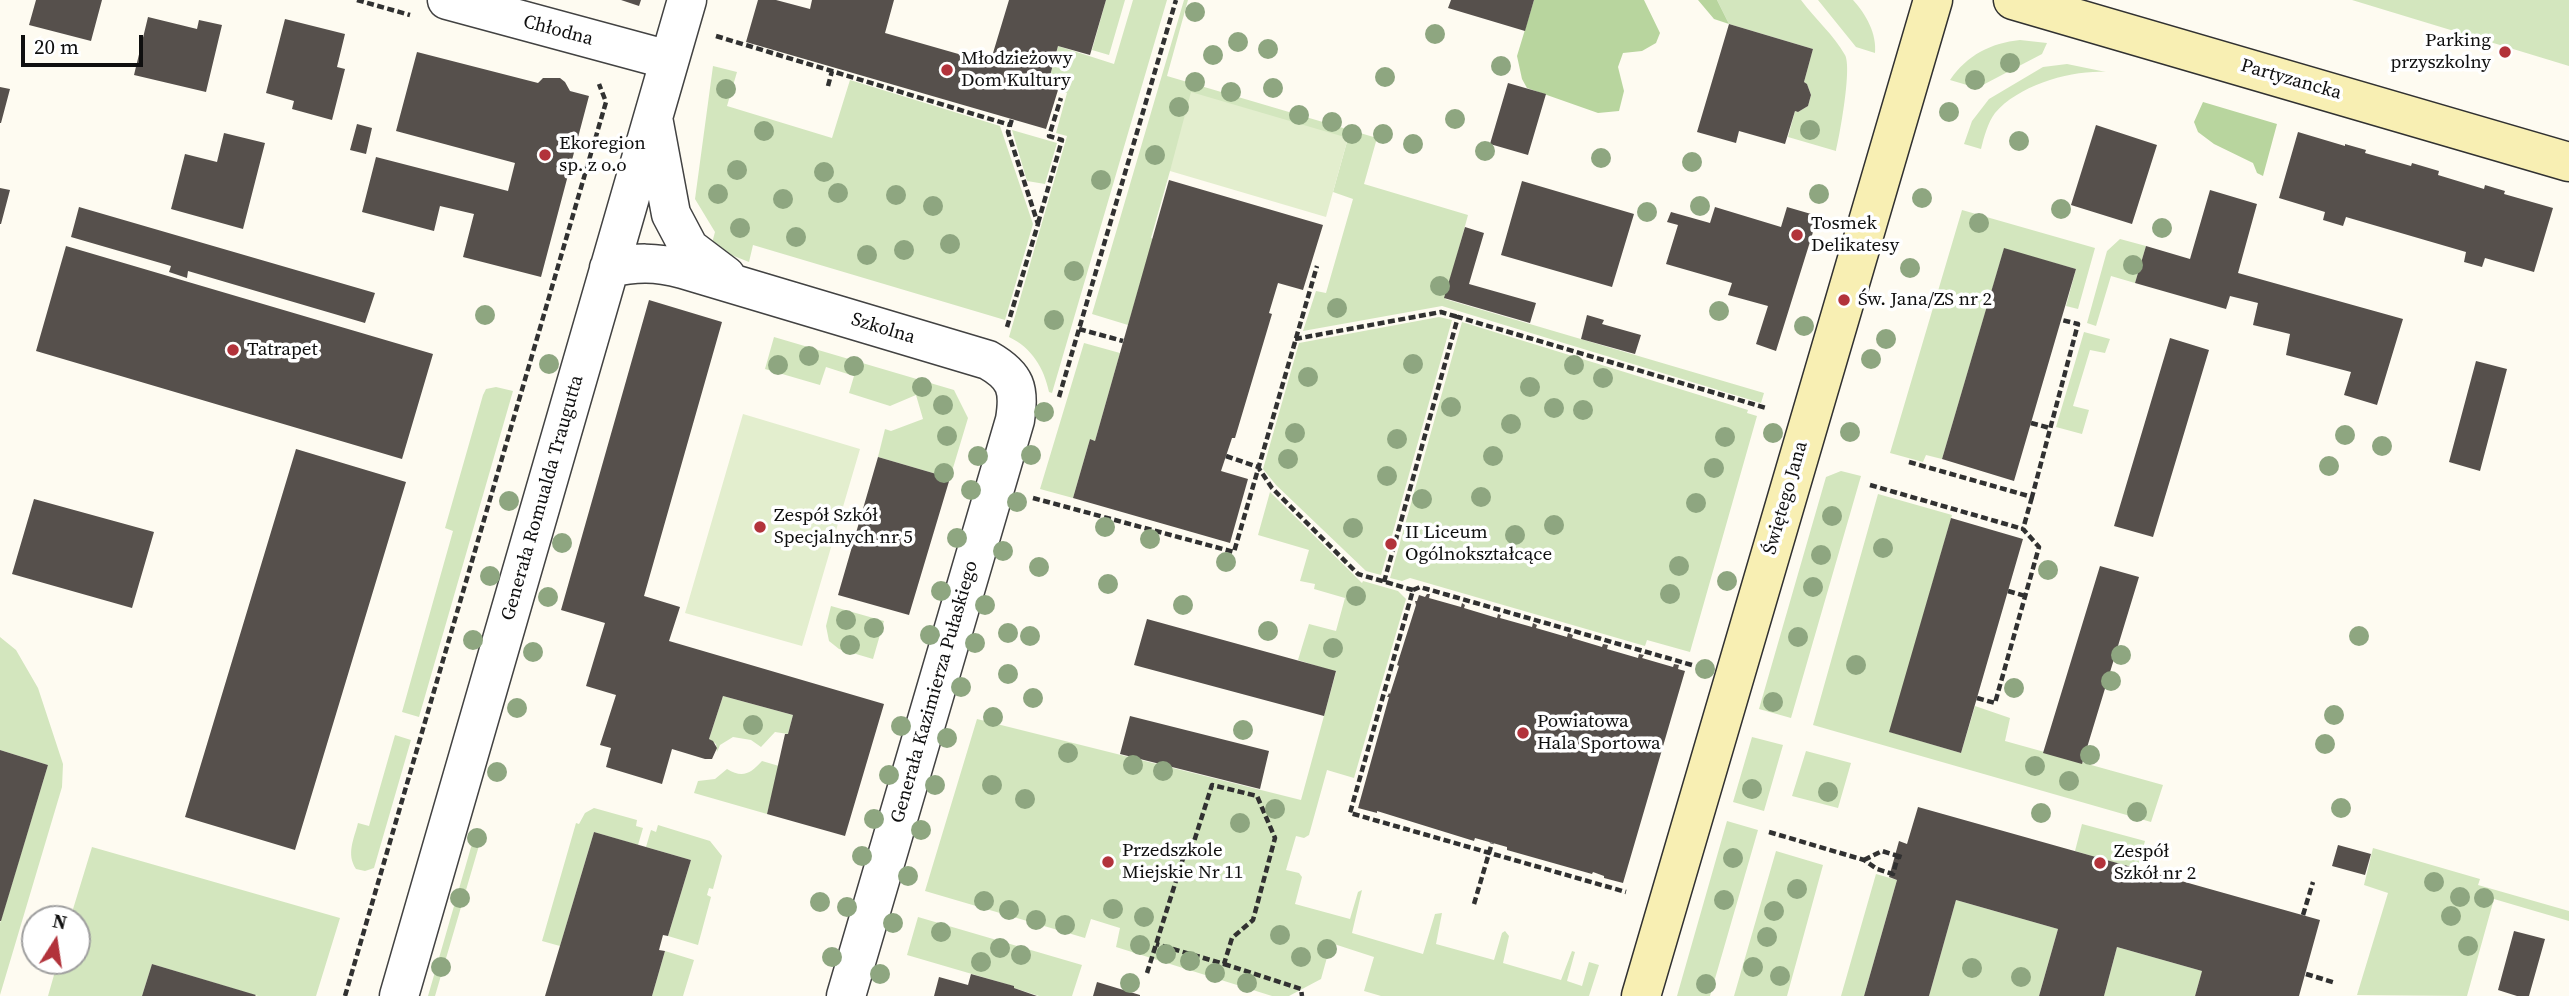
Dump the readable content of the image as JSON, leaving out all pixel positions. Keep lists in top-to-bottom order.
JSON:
{
  "streets": {
    "main road": ["Partyzancka", "Świętego Jana"],
    "street": [
      "Chłodna",
      "Szkolna",
      "Generała Romualda Traugutta",
      "Generała Kazimierza Pułaskiego"
    ]
  },
  "crossings": [
    ["Chłodna", "Generała Romualda Traugutta"],
    ["Szkolna", "Generała Romualda Traugutta"],
    ["Szkolna", "Generała Kazimierza Pułaskiego"]
  ],
  "places": [
    "Parking przyszkolny",
    "Młodzieżowy Dom Kultury",
    "Ekoregion sp. z o.o",
    "Tosmek Delikatesy",
    "Św. Jana/ZS nr 2",
    "Tatrapet",
    "Zespół Szkół Specjalnych nr 5",
    "II Liceum Ogólnokształcące",
    "Powiatowa Hala Sportowa",
    "Przedszkole Miejskie Nr 11",
    "Zespół Szkół nr 2"
  ],
  "scale_bar": "20 m",
  "north": "top"
}
